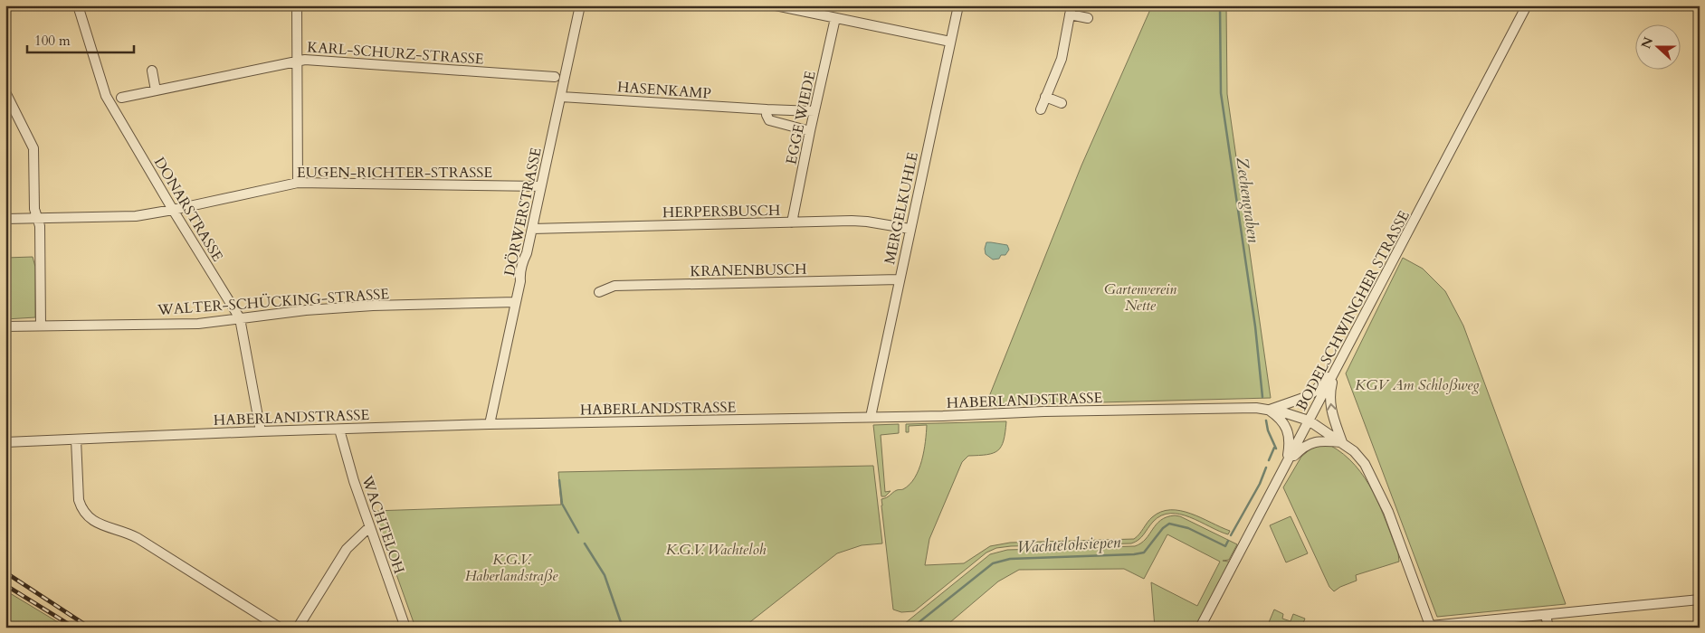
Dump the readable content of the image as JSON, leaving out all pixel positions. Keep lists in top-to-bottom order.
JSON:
{
  "streets": {
    "street": [
      "KARL-SCHURZ-STRASSE",
      "HASENKAMP",
      "EGGE WIEDE",
      "EUGEN-RICHTER-STRASSE",
      "MERGELKUHLE",
      "DONARSTRASSE",
      "HERPERSBUSCH",
      "DÖRWERSTRASSE",
      "KRANENBUSCH",
      "WALTER-SCHÜCKING-STRASSE",
      "BODELSCHWINGHER STRASSE",
      "HABERLANDSTRASSE",
      "WACHTELOH"
    ]
  },
  "crossings": [
    ["HASENKAMP", "EGGE WIEDE"],
    ["HASENKAMP", "DÖRWERSTRASSE"],
    ["EGGE WIEDE", "HERPERSBUSCH"],
    ["EUGEN-RICHTER-STRASSE", "DONARSTRASSE"],
    ["EUGEN-RICHTER-STRASSE", "DÖRWERSTRASSE"],
    ["MERGELKUHLE", "HERPERSBUSCH"],
    ["MERGELKUHLE", "KRANENBUSCH"],
    ["MERGELKUHLE", "HABERLANDSTRASSE"],
    ["DONARSTRASSE", "WALTER-SCHÜCKING-STRASSE"],
    ["DONARSTRASSE", "HABERLANDSTRASSE"],
    ["HERPERSBUSCH", "DÖRWERSTRASSE"],
    ["DÖRWERSTRASSE", "WALTER-SCHÜCKING-STRASSE"],
    ["DÖRWERSTRASSE", "HABERLANDSTRASSE"],
    ["BODELSCHWINGHER STRASSE", "HABERLANDSTRASSE"],
    ["HABERLANDSTRASSE", "WACHTELOH"]
  ],
  "water": ["Zechengraben", "Wachtelohsiepen"],
  "parks": [
    "Gartenverein Nette",
    "KGV Am Schloßweg",
    "K.G.V. Wachteloh",
    "K.G.V. Haberlandstraße"
  ],
  "scale_bar": "100 m",
  "north": "left"
}
